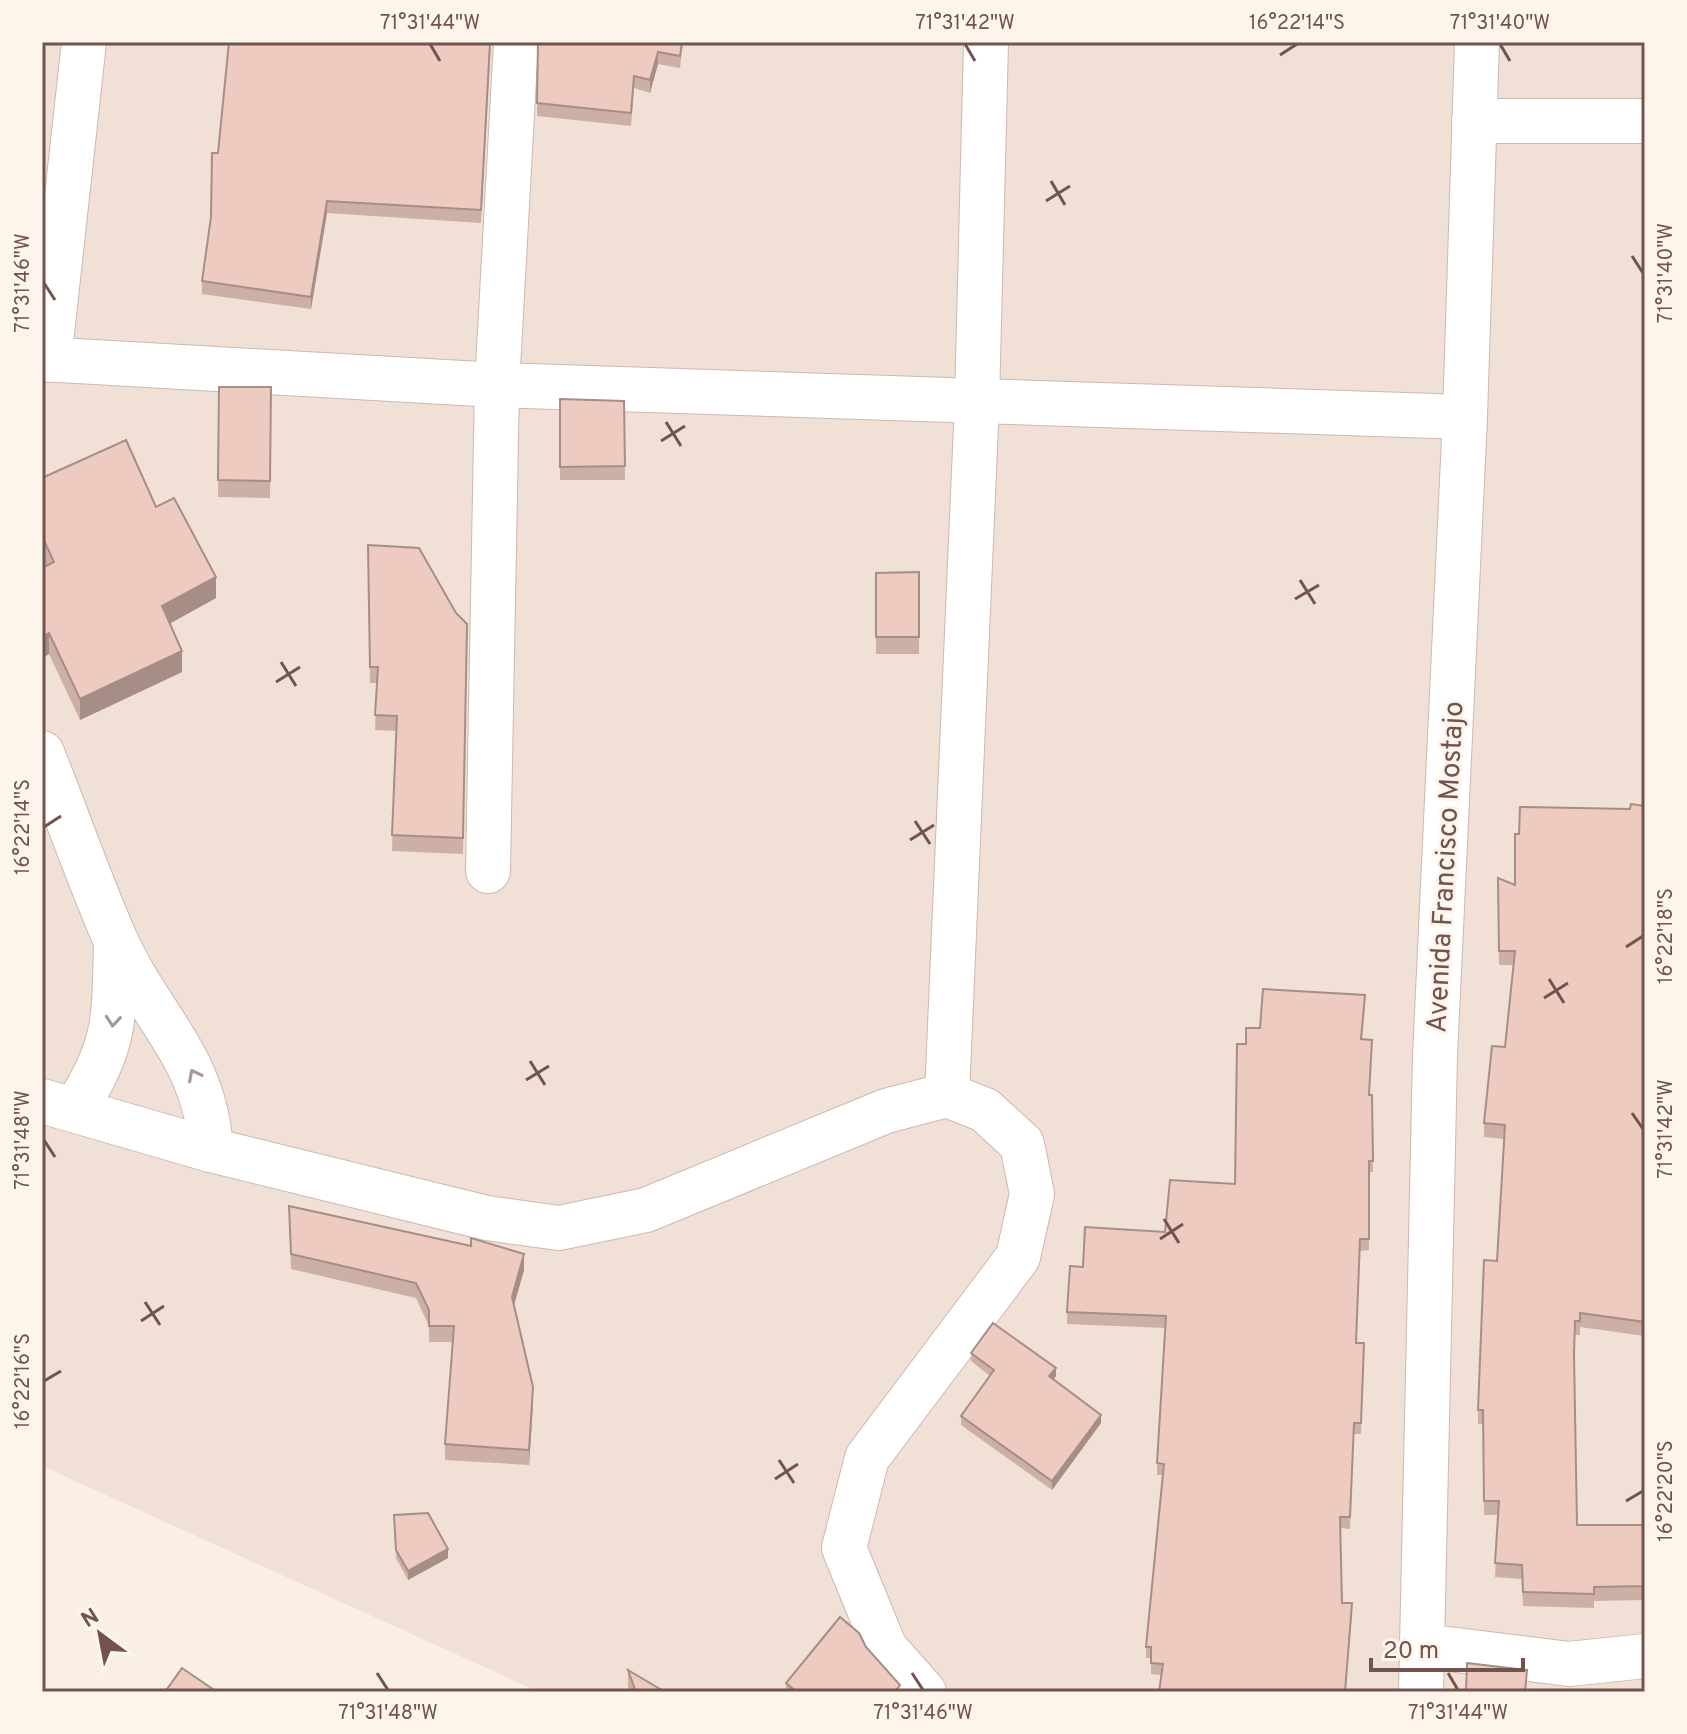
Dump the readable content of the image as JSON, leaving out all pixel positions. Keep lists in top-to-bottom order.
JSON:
{
  "streets": {
    "street": ["Avenida Francisco Mostajo"]
  },
  "scale_bar": "20 m",
  "north": "top left",
  "coordinates": [
    "71°31'44\"W",
    "71°31'42\"W",
    "16°22'14\"S",
    "71°31'40\"W",
    "71°31'46\"W",
    "16°22'18\"S",
    "71°31'48\"W",
    "16°22'16\"S",
    "16°22'20\"S"
  ]
}
